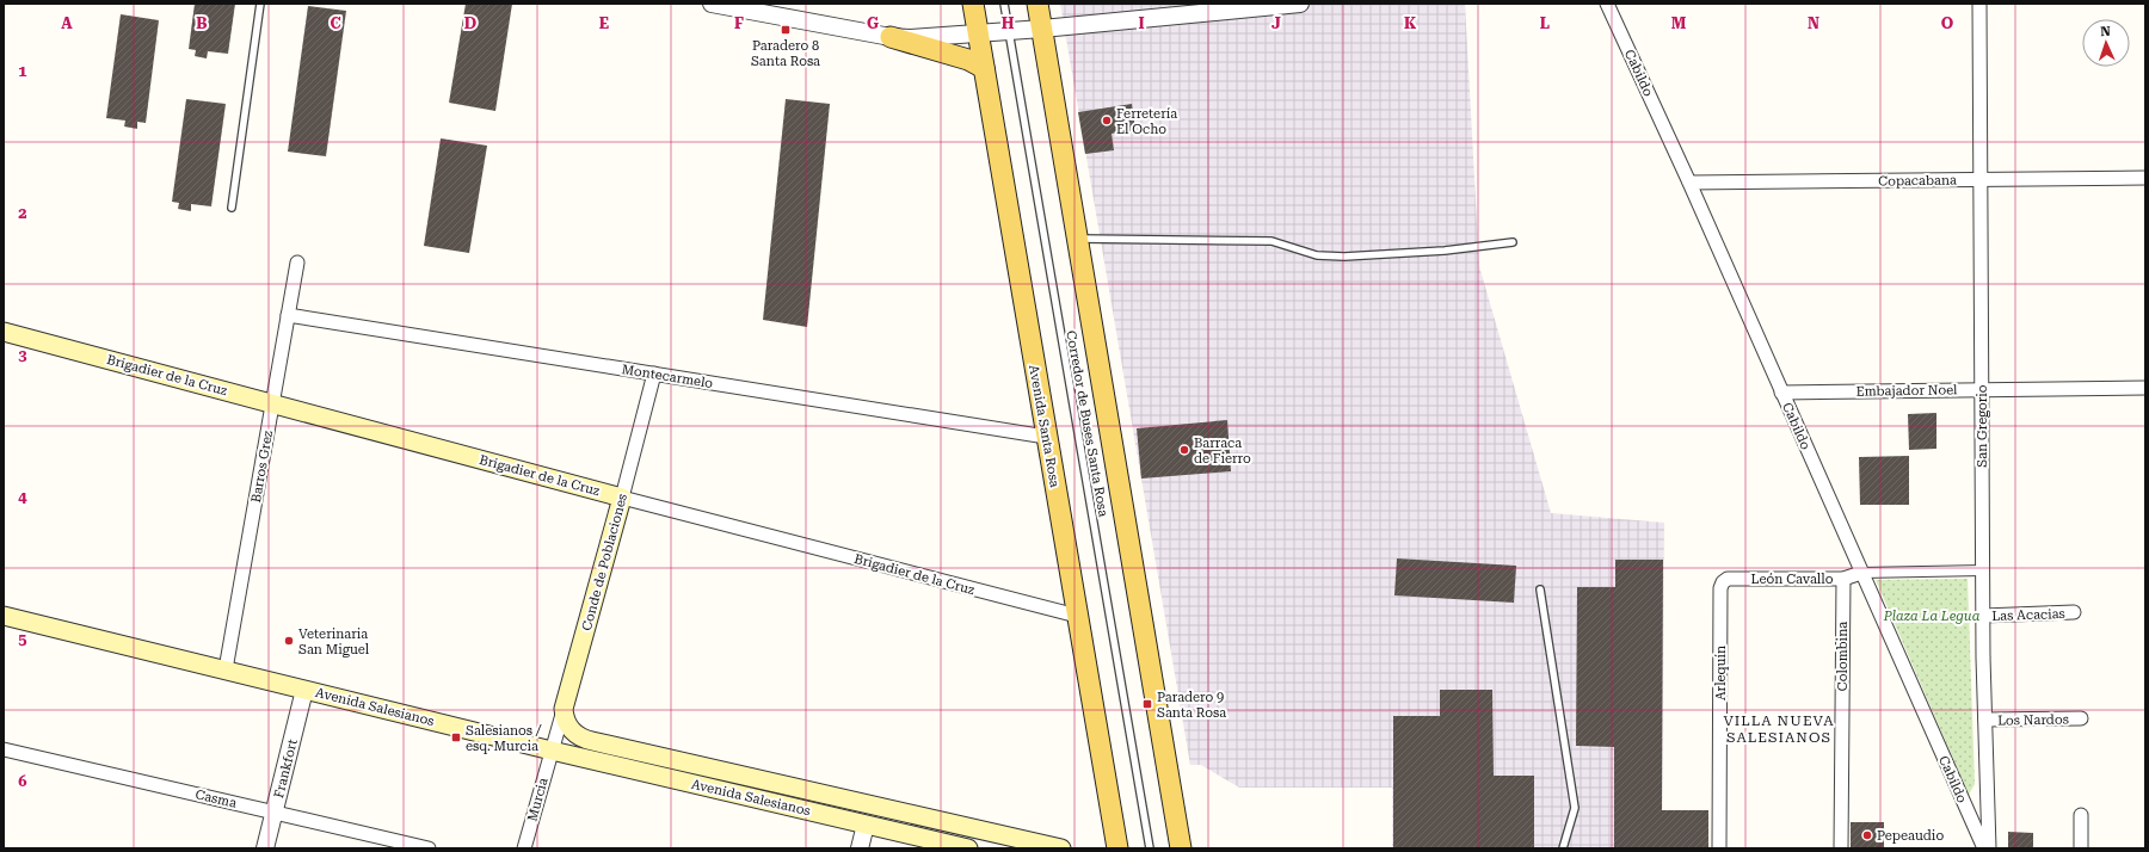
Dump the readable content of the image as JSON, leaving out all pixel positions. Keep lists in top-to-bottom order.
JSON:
{
  "streets": {
    "main road": [
      "Brigadier de la Cruz",
      "Avenida Santa Rosa",
      "Conde de Poblaciones",
      "Avenida Salesianos"
    ],
    "street": [
      "Cabildo",
      "Copacabana",
      "Montecarmelo",
      "Embajador Noel",
      "San Gregorio",
      "Barros Grez",
      "León Cavallo",
      "Las Acacias",
      "Colombina",
      "Arlequín",
      "Los Nardos",
      "Frankfort",
      "Casma",
      "Murcia"
    ],
    "lane": ["Corredor de Buses Santa Rosa"]
  },
  "crossings": [
    ["Cabildo", "Copacabana"],
    ["Cabildo", "Embajador Noel"],
    ["Cabildo", "León Cavallo"],
    ["Copacabana", "San Gregorio"],
    ["Brigadier de la Cruz", "Avenida Santa Rosa"],
    ["Brigadier de la Cruz", "Barros Grez"],
    ["Brigadier de la Cruz", "Conde de Poblaciones"],
    ["Montecarmelo", "Avenida Santa Rosa"],
    ["Montecarmelo", "Barros Grez"],
    ["Montecarmelo", "Conde de Poblaciones"],
    ["Embajador Noel", "San Gregorio"],
    ["San Gregorio", "Las Acacias"],
    ["San Gregorio", "Los Nardos"],
    ["Barros Grez", "Avenida Salesianos"],
    ["Conde de Poblaciones", "Avenida Salesianos"],
    ["Conde de Poblaciones", "Murcia"],
    ["León Cavallo", "Colombina"],
    ["León Cavallo", "Arlequín"],
    ["Avenida Salesianos", "Frankfort"],
    ["Avenida Salesianos", "Murcia"],
    ["Frankfort", "Casma"]
  ],
  "districts": ["VILLA NUEVA SALESIANOS"],
  "parks": ["Plaza La Legua"],
  "places": {
    "transit": ["Paradero 8 Santa Rosa", "Paradero 9 Santa Rosa", "Salesianos / esq. Murcia"],
    "other": [
      "Ferretería El Ocho",
      "Barraca de Fierro",
      "Veterinaria San Miguel",
      "Pepeaudio"
    ]
  },
  "north": "top",
  "grid": {
    "columns": [
      "A",
      "B",
      "C",
      "D",
      "E",
      "F",
      "G",
      "H",
      "I",
      "J",
      "K",
      "L",
      "M",
      "N",
      "O"
    ],
    "rows": [
      "1",
      "2",
      "3",
      "4",
      "5",
      "6"
    ]
  }
}
